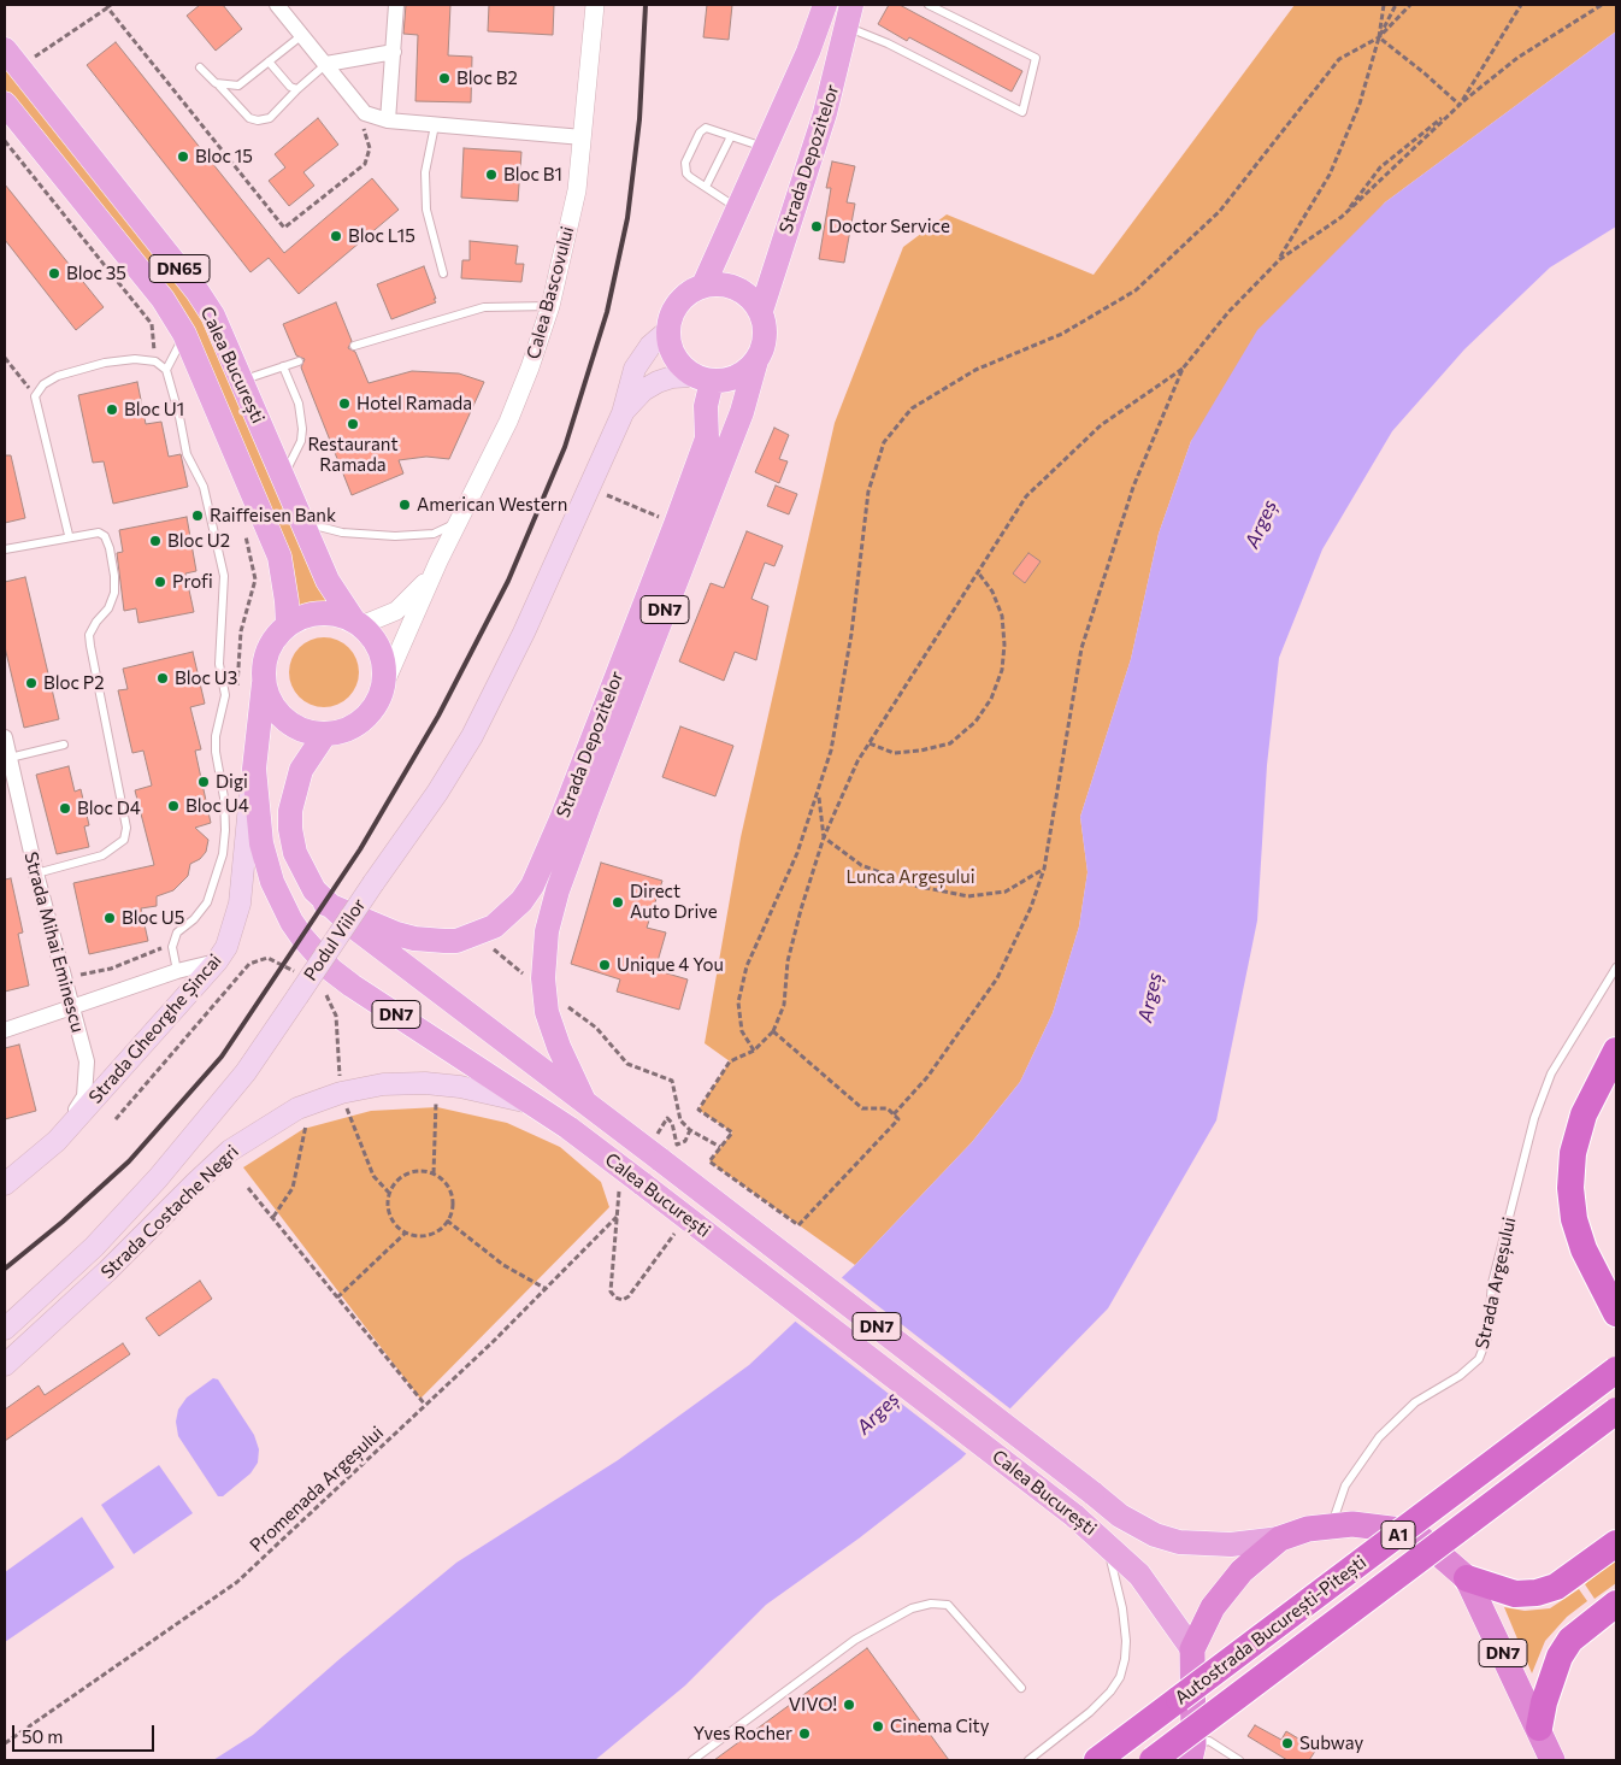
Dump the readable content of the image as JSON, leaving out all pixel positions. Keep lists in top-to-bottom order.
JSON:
{
  "streets": {
    "highway": ["DN7", "A1", "Autostrada București-Pitești"],
    "main road": [
      "Strada Depozitelor",
      "DN65",
      "Calea București",
      "Podul Viilor",
      "Strada Gheorghe Șincai",
      "Strada Costache Negri"
    ],
    "street": ["Calea Bascovului", "Strada Mihai Eminescu"],
    "lane": ["Strada Argeșului"],
    "path": ["Promenada Argeșului"]
  },
  "crossings": [
    ["Strada Depozitelor", "Calea București"],
    ["Strada Depozitelor", "DN7"],
    ["Calea Bascovului", "Calea București"],
    ["Calea Bascovului", "DN7"],
    ["Calea București", "DN7"],
    ["Calea București", "Strada Gheorghe Șincai"],
    ["Calea București", "Strada Costache Negri"],
    ["DN7", "Strada Argeșului"],
    ["Podul Viilor", "Strada Costache Negri"],
    ["Strada Mihai Eminescu", "Strada Gheorghe Șincai"]
  ],
  "water": ["Argeș"],
  "parks": ["Lunca Argeșului"],
  "places": [
    "Bloc B2",
    "Bloc 15",
    "Bloc B1",
    "Doctor Service",
    "Bloc L15",
    "Bloc 35",
    "Hotel Ramada",
    "Bloc U1",
    "Restaurant Ramada",
    "American Western",
    "Raiffeisen Bank",
    "Bloc U2",
    "Profi",
    "Bloc U3",
    "Bloc P2",
    "Digi",
    "Bloc U4",
    "Bloc D4",
    "Direct Auto Drive",
    "Bloc U5",
    "Unique 4 You",
    "VIVO!",
    "Cinema City",
    "Yves Rocher",
    "Subway"
  ],
  "scale_bar": "50 m"
}
